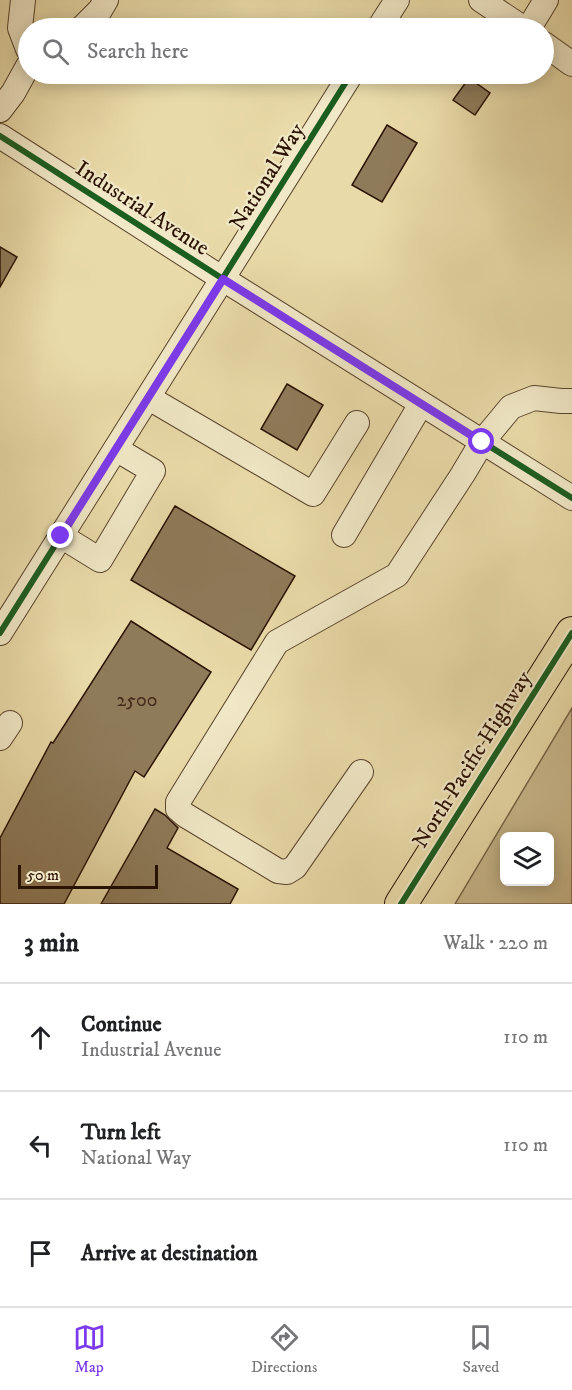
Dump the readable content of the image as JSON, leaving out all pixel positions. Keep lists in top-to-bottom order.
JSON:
{
  "streets": {
    "main road": ["North Pacific Highway"],
    "street": ["National Way", "Industrial Avenue"]
  },
  "crossings": [
    ["National Way", "Industrial Avenue"]
  ],
  "house_numbers": ["2500"],
  "scale_bar": "50 m",
  "page": {
    "search": "Search here",
    "scale": "50 m",
    "heading": ["3 min", "Walk · 220 m"],
    "list": [
      ["Continue", "Industrial Avenue", "110 m"],
      ["Turn left", "National Way", "110 m"],
      "Arrive at destination"
    ],
    "nav": ["Map", "Directions", "Saved"]
  }
}
